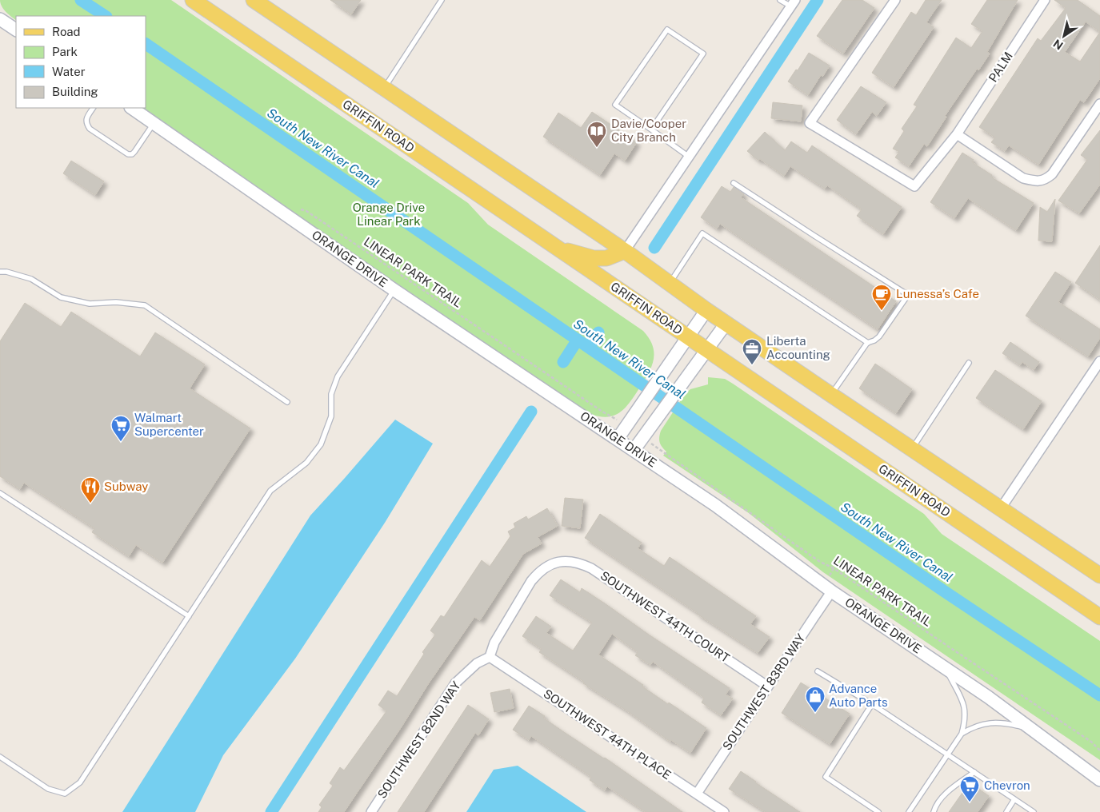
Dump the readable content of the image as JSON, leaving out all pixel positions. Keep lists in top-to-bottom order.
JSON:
{
  "streets": {
    "main road": ["GRIFFIN ROAD"],
    "street": [
      "PALM",
      "ORANGE DRIVE",
      "SOUTHWEST 44TH COURT",
      "SOUTHWEST 83RD WAY",
      "SOUTHWEST 44TH PLACE",
      "SOUTHWEST 82ND WAY"
    ],
    "path": ["LINEAR PARK TRAIL"]
  },
  "crossings": [
    ["ORANGE DRIVE", "SOUTHWEST 83RD WAY"],
    ["SOUTHWEST 44TH COURT", "SOUTHWEST 83RD WAY"],
    ["SOUTHWEST 44TH COURT", "SOUTHWEST 44TH PLACE"],
    ["SOUTHWEST 44TH COURT", "SOUTHWEST 82ND WAY"],
    ["SOUTHWEST 83RD WAY", "SOUTHWEST 44TH PLACE"],
    ["SOUTHWEST 44TH PLACE", "SOUTHWEST 82ND WAY"]
  ],
  "water": ["South New River Canal"],
  "parks": ["Orange Drive Linear Park"],
  "places": {
    "library": ["Davie/Cooper City Branch"],
    "cafe": ["Lunessa’s Cafe"],
    "office": ["Liberta Accounting"],
    "supermarket": ["Walmart Supercenter", "Chevron"],
    "restaurant": ["Subway"],
    "shop": ["Advance Auto Parts"]
  },
  "legend": [
    "Road",
    "Park",
    "Water",
    "Building"
  ],
  "north": "bottom left"
}
